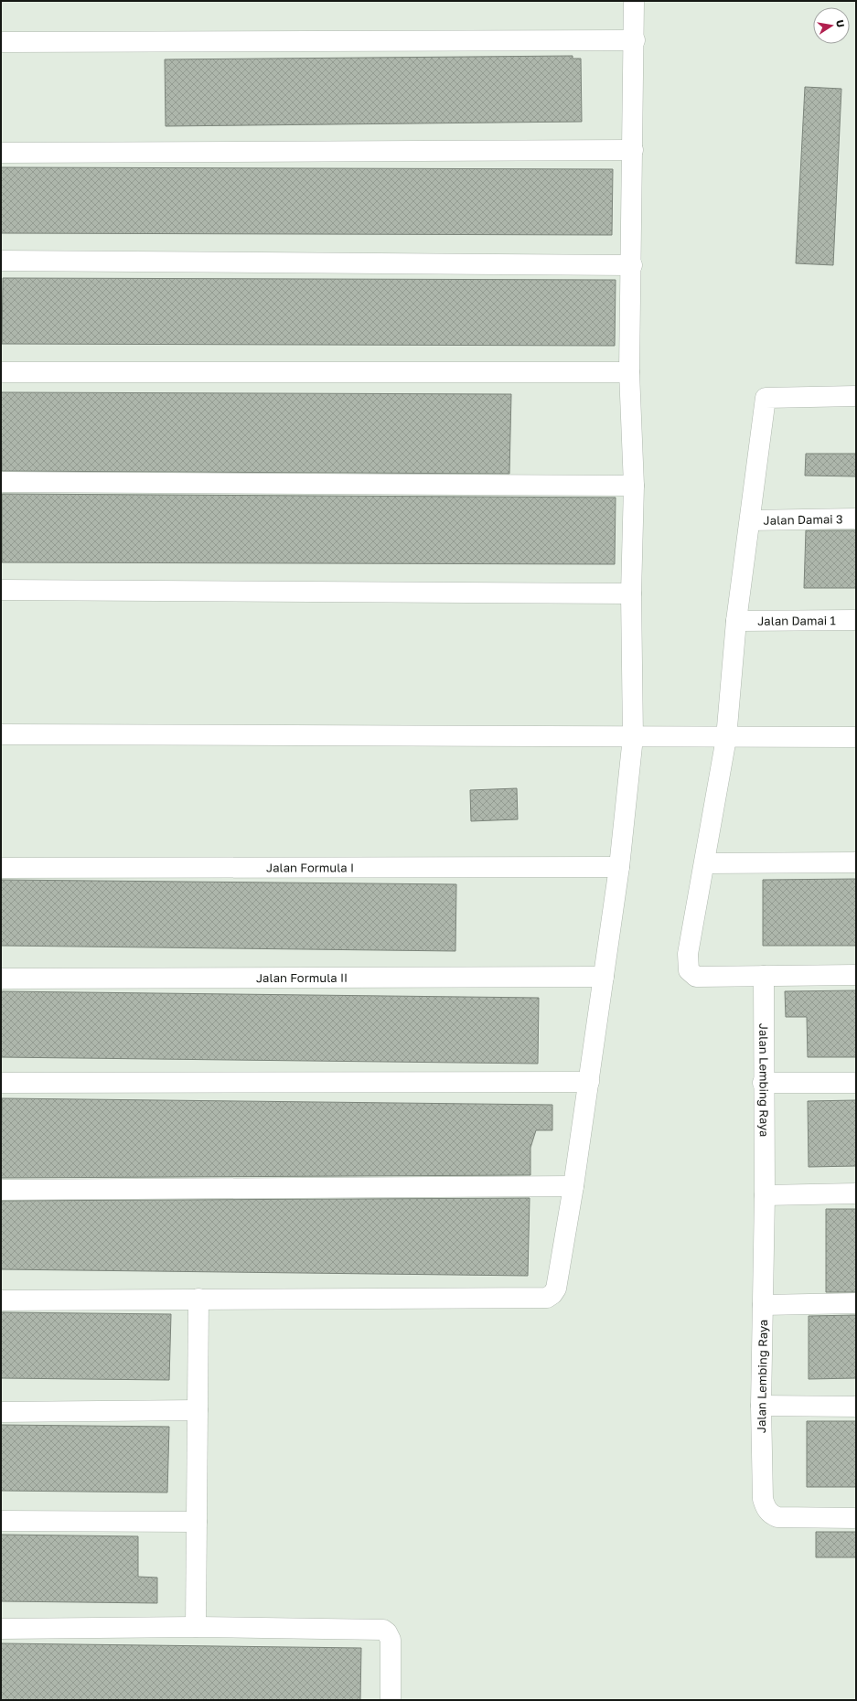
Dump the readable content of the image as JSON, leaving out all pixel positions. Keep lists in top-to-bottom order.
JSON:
{
  "streets": {
    "street": [
      "Jalan Damai 3",
      "Jalan Damai 1",
      "Jalan Formula I",
      "Jalan Formula II",
      "Jalan Lembing Raya"
    ]
  },
  "north": "right"
}
